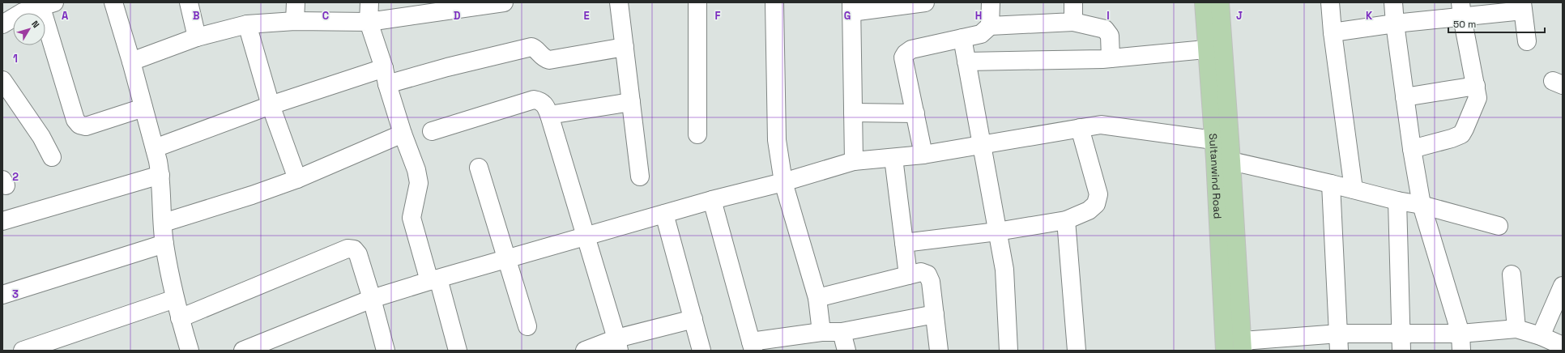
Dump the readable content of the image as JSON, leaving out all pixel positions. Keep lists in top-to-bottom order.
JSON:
{
  "streets": {
    "main road": ["Sultanwind Road"]
  },
  "scale_bar": "50 m",
  "north": "top right",
  "grid": {
    "columns": [
      "A",
      "B",
      "C",
      "D",
      "E",
      "F",
      "G",
      "H",
      "I",
      "J",
      "K"
    ],
    "rows": ["1", "2", "3"]
  }
}
